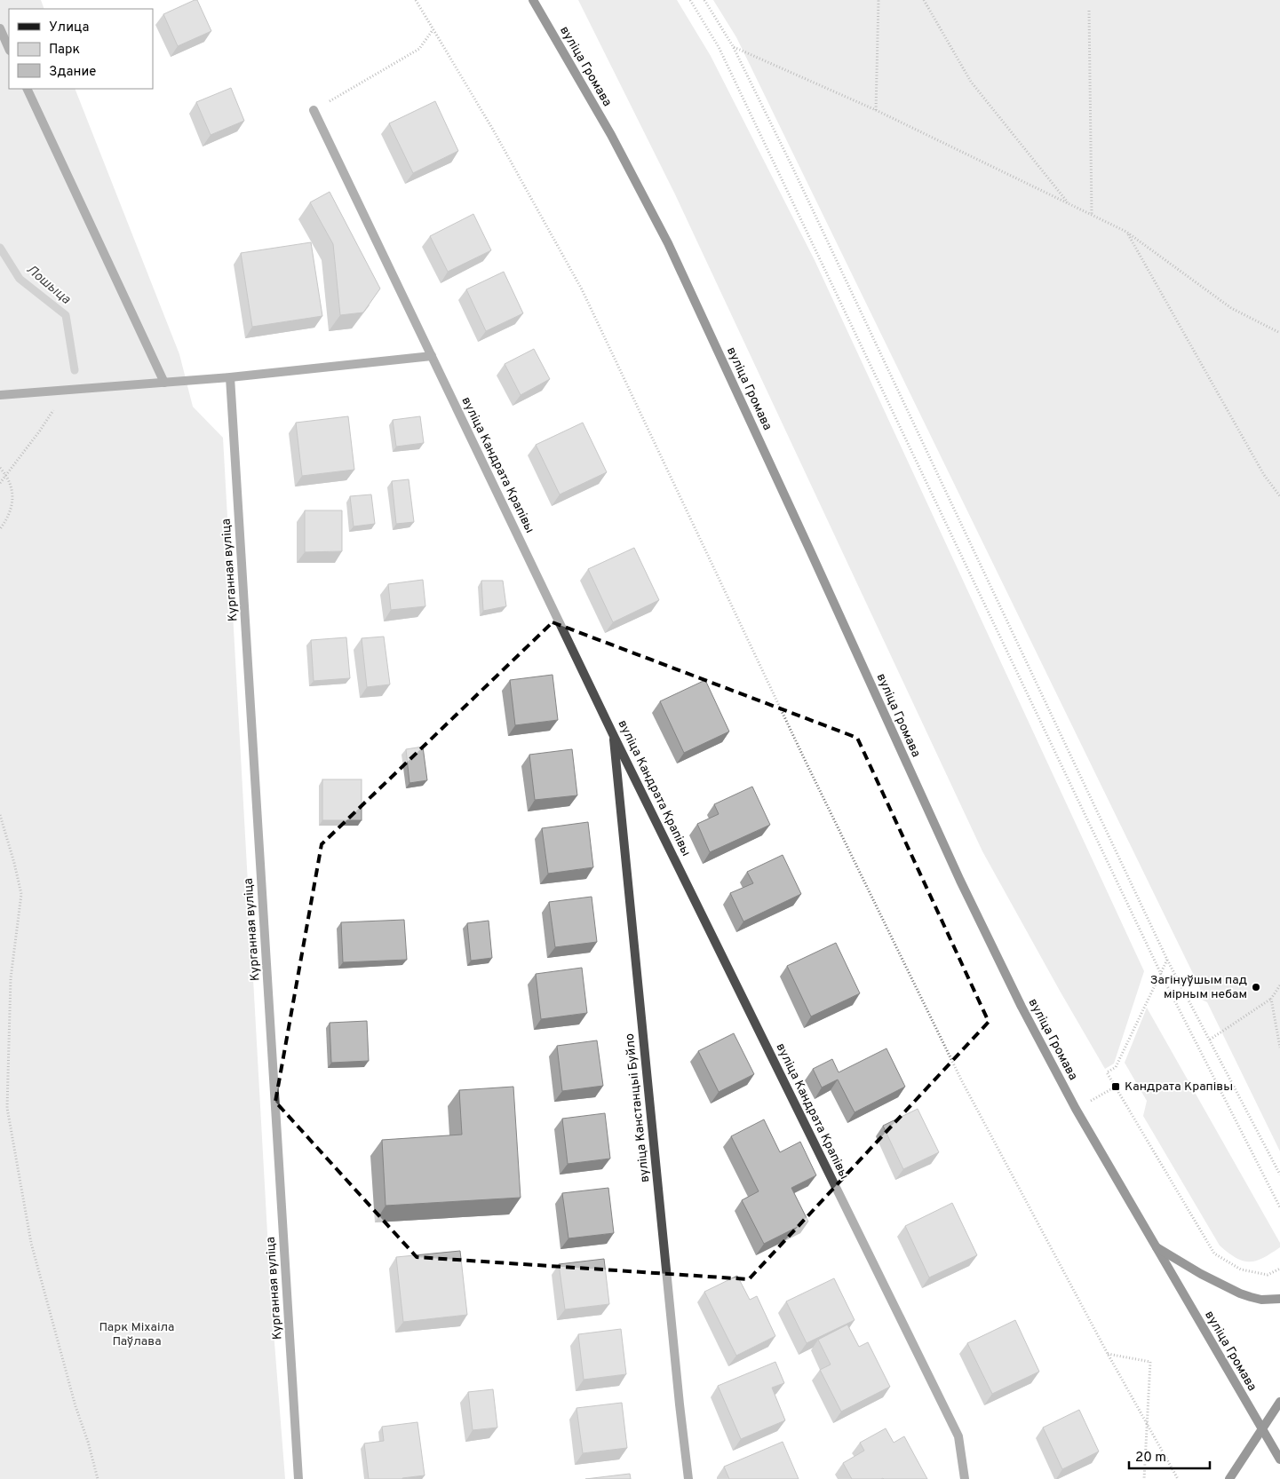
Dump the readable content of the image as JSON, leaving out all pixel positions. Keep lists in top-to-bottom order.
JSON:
{
  "streets": {
    "main road": ["вуліца Громава"],
    "street": ["вуліца Кандрата Крапівы", "Курганная вуліца", "вуліца Канстанцыі Буйло"]
  },
  "crossings": [
    ["вуліца Кандрата Крапівы", "вуліца Канстанцыі Буйло"]
  ],
  "water": ["Лошыца"],
  "parks": ["Парк Міхаіла Паўлава"],
  "places": {
    "other": ["Загінуўшым пад мірным небам"],
    "transit": ["Кандрата Крапівы"]
  },
  "legend": ["Улица", "Парк", "Здание"],
  "scale_bar": "20 m"
}
